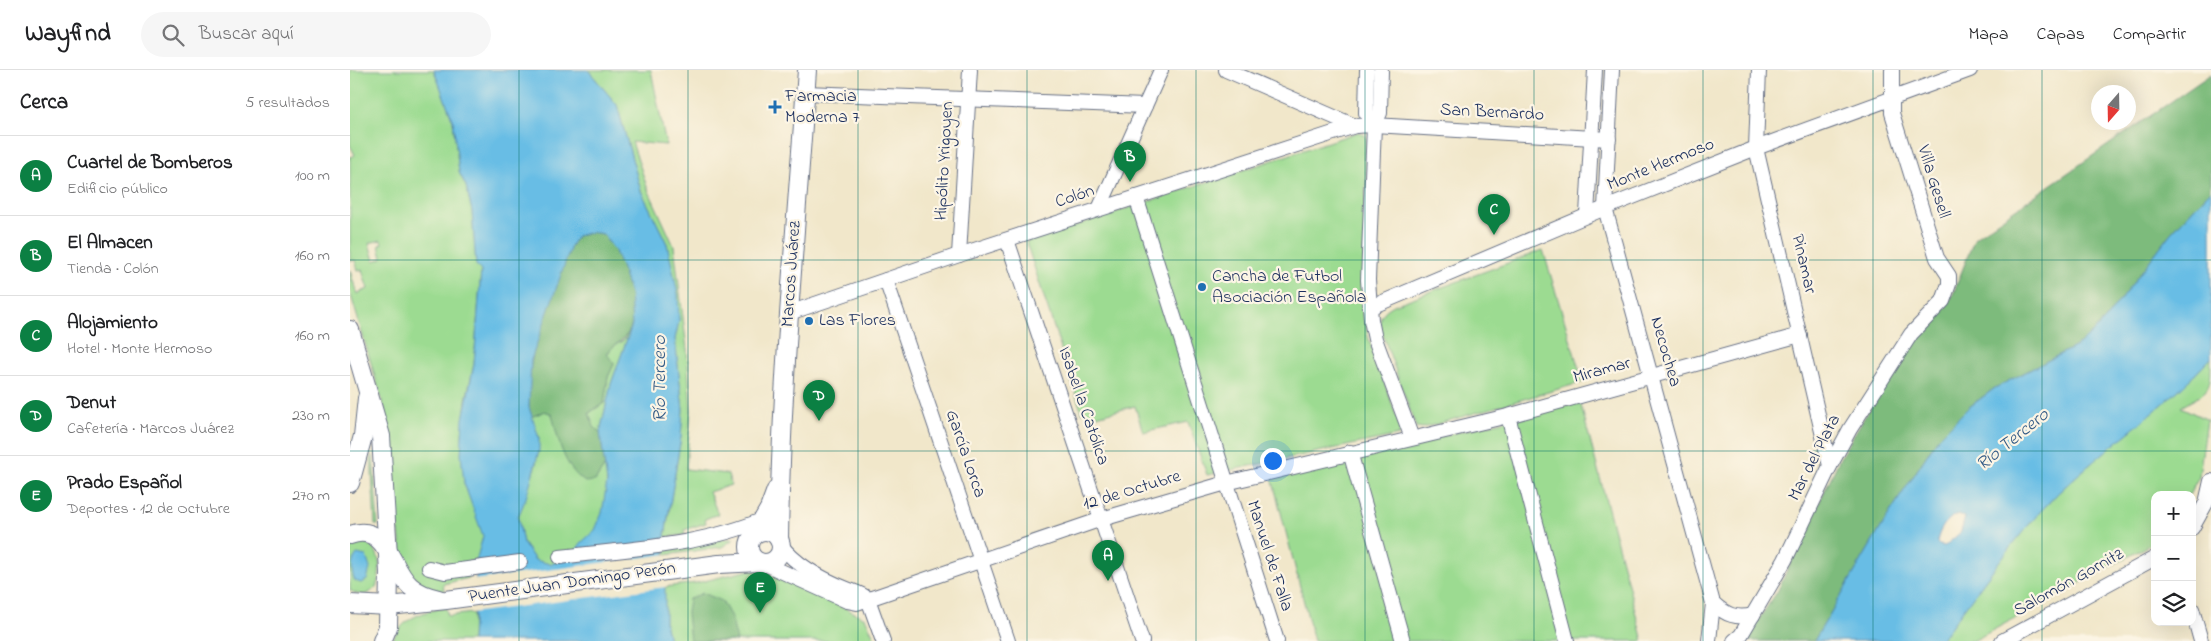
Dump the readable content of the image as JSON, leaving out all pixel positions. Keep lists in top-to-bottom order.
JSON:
{
  "streets": {
    "main road": ["Marcos Juárez", "Puente Juan Domingo Perón"],
    "street": [
      "San Bernardo",
      "Hipólito Yrigoyen",
      "Monte Hermoso",
      "Villa Gesell",
      "Colón",
      "Pinamar",
      "Necochea",
      "Miramar",
      "Isabel la Católica",
      "García Lorca",
      "Mar del Plata",
      "12 de Octubre",
      "Manuel de Falla",
      "Salomón Gornitz"
    ]
  },
  "crossings": [
    ["San Bernardo", "Colón"],
    ["San Bernardo", "Necochea"],
    ["Hipólito Yrigoyen", "Colón"],
    ["Monte Hermoso", "Villa Gesell"],
    ["Monte Hermoso", "Pinamar"],
    ["Monte Hermoso", "Necochea"],
    ["Villa Gesell", "Mar del Plata"],
    ["Colón", "Marcos Juárez"],
    ["Colón", "Isabel la Católica"],
    ["Colón", "García Lorca"],
    ["Colón", "Manuel de Falla"],
    ["Pinamar", "Miramar"],
    ["Pinamar", "Mar del Plata"],
    ["Marcos Juárez", "12 de Octubre"],
    ["Marcos Juárez", "Puente Juan Domingo Perón"],
    ["Necochea", "Miramar"],
    ["Miramar", "12 de Octubre"],
    ["Isabel la Católica", "12 de Octubre"],
    ["García Lorca", "12 de Octubre"],
    ["12 de Octubre", "Manuel de Falla"],
    ["12 de Octubre", "Puente Juan Domingo Perón"]
  ],
  "water": ["Río Tercero"],
  "places": {
    "health": ["Farmacia Moderna 7"],
    "other": ["Cancha de Futbol Asociación Española", "Las Flores"]
  },
  "north": "bottom",
  "page": {
    "header": "Wayfind",
    "search": "Buscar aquí",
    "nav": ["Mapa", "Capas", "Compartir"],
    "heading": ["Cerca", "5 resultados"],
    "list": [
      {
        "mark": "A",
        "name": "Cuartel de Bomberos",
        "note": "Edificio público",
        "value": "100 m"
      },
      {
        "mark": "B",
        "name": "El Almacen",
        "note": "Tienda · Colón",
        "value": "160 m"
      },
      {
        "mark": "C",
        "name": "Alojamiento",
        "note": "Hotel · Monte Hermoso",
        "value": "160 m"
      },
      {
        "mark": "D",
        "name": "Denut",
        "note": "Cafetería · Marcos Juárez",
        "value": "230 m"
      },
      {
        "mark": "E",
        "name": "Prado Español",
        "note": "Deportes · 12 de Octubre",
        "value": "270 m"
      }
    ],
    "pins": [
      "B",
      "C",
      "D",
      "A",
      "E"
    ],
    "map_buttons": ["+", "−"]
  }
}
